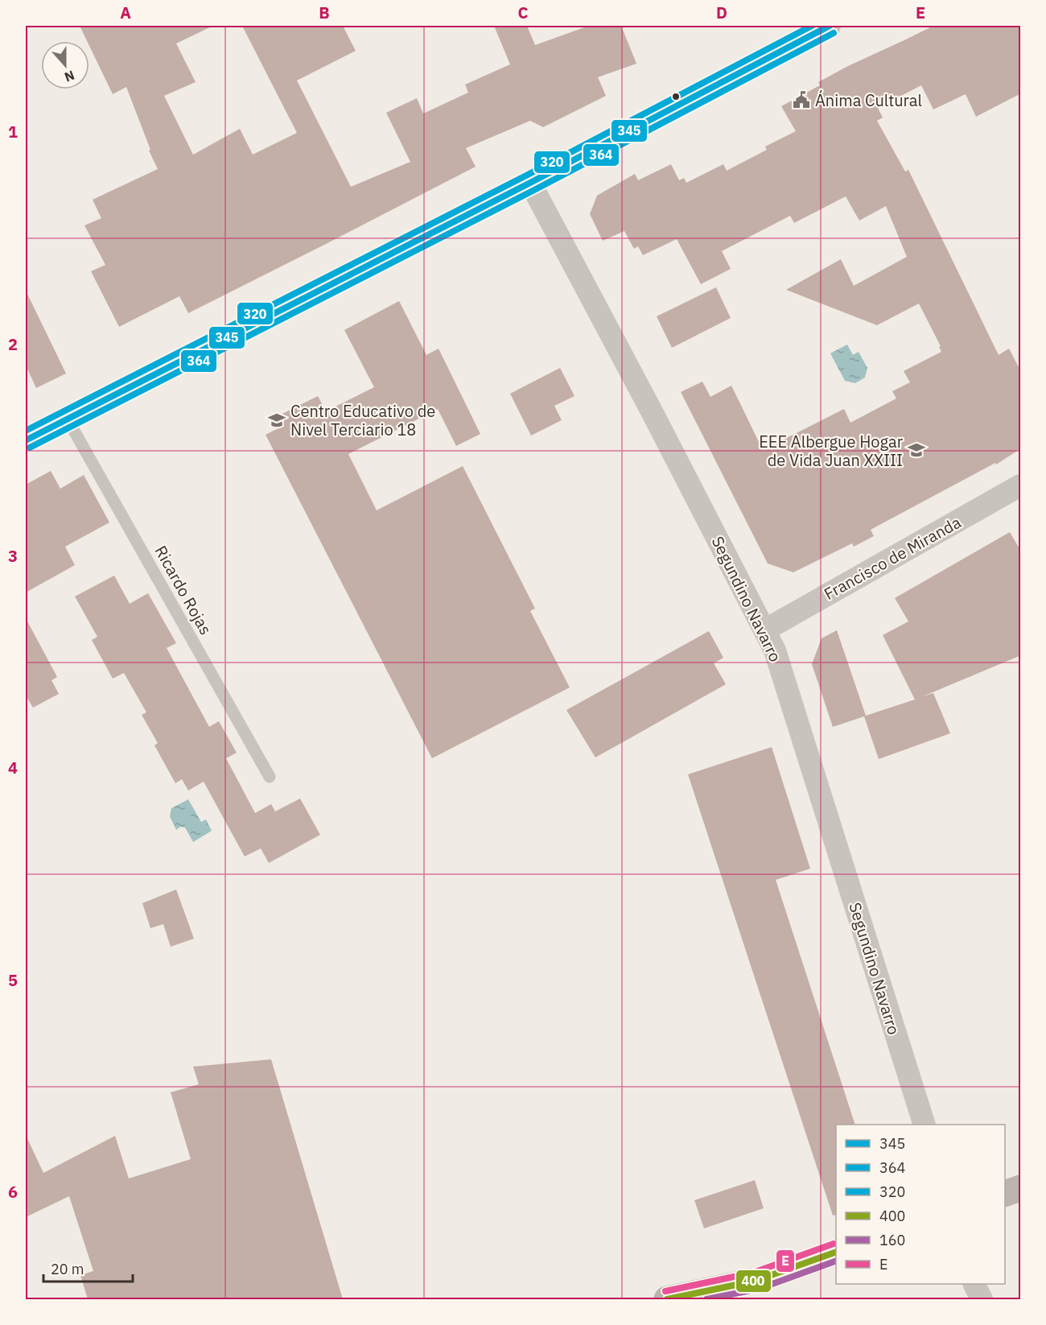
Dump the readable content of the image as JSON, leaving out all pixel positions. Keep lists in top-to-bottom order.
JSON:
{
  "streets": {
    "street": ["Francisco de Miranda", "Segundino Navarro"],
    "lane": ["Ricardo Rojas"]
  },
  "crossings": [
    ["Francisco de Miranda", "Segundino Navarro"]
  ],
  "places": {
    "public building": ["Ánima Cultural"],
    "school or university": ["Centro Educativo de Nivel Terciario 18", "EEE Albergue Hogar de Vida Juan XXIII"]
  },
  "lines": [
    "transit line 345",
    "transit line 320",
    "transit line 364",
    "transit line E",
    "transit line 400",
    "transit line 160"
  ],
  "legend": [
    "345",
    "364",
    "320",
    "400",
    "160",
    "E"
  ],
  "scale_bar": "20 m",
  "north": "bottom",
  "grid": {
    "columns": [
      "A",
      "B",
      "C",
      "D",
      "E"
    ],
    "rows": [
      "1",
      "2",
      "3",
      "4",
      "5",
      "6"
    ]
  }
}
